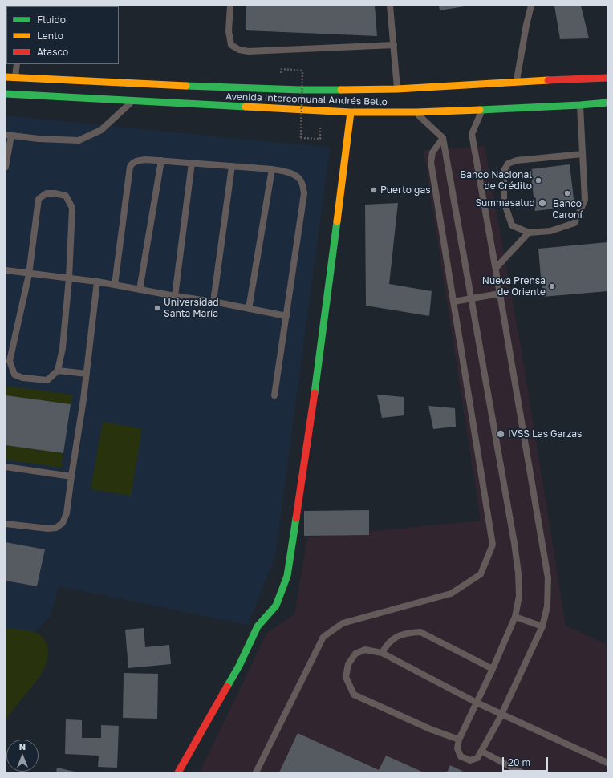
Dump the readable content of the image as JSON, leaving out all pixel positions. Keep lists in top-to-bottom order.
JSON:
{
  "streets": {
    "main road": ["Avenida Intercomunal Andrés Bello"]
  },
  "places": [
    "Banco Nacional de Crédito",
    "Puerto gas",
    "Banco Caroní",
    "Summasalud",
    "Nueva Prensa de Oriente",
    "Universidad Santa María",
    "IVSS Las Garzas"
  ],
  "legend": ["Fluido", "Lento", "Atasco"],
  "scale_bar": "20 m",
  "north": "top"
}
